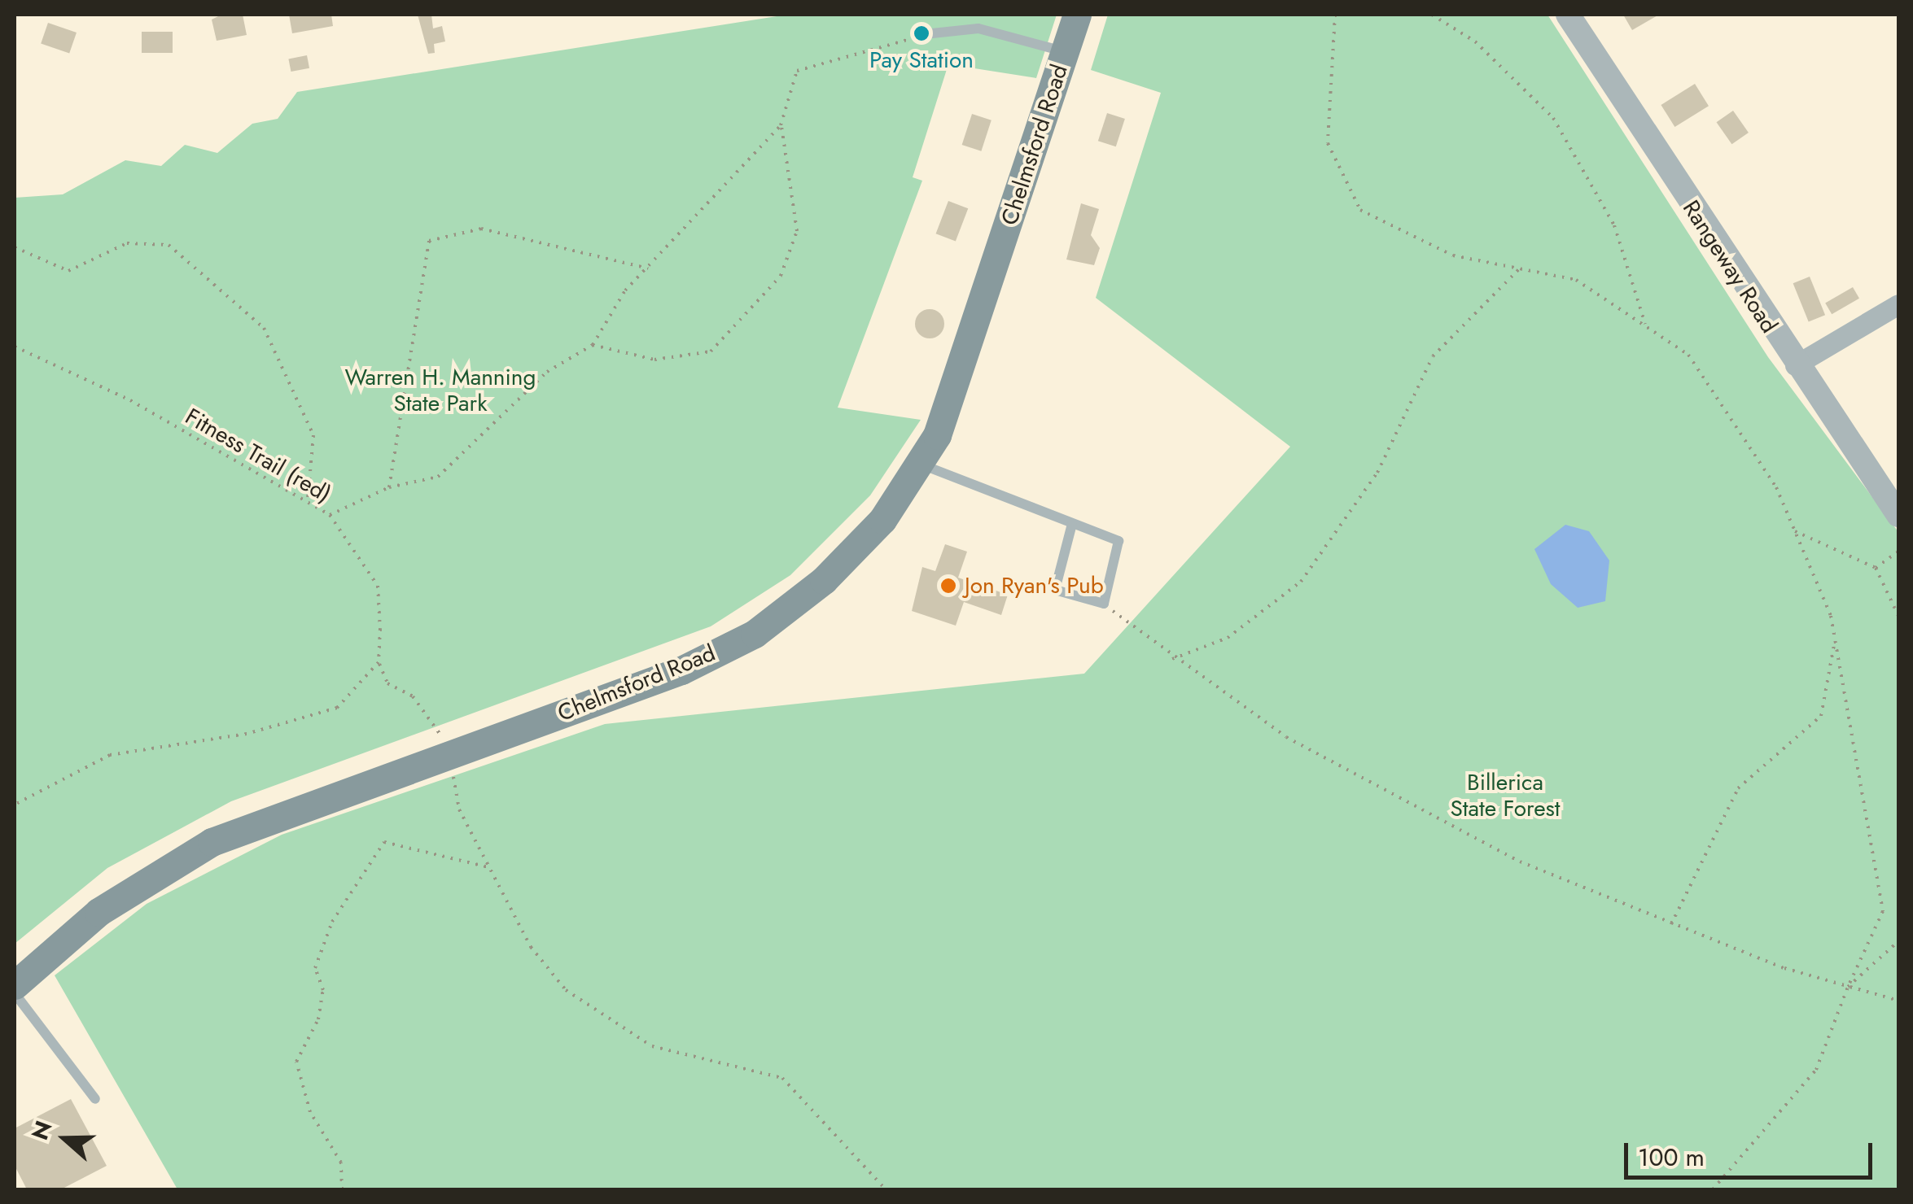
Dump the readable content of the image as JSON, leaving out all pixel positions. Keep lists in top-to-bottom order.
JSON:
{
  "streets": {
    "main road": ["Chelmsford Road"],
    "street": ["Rangeway Road"],
    "path": ["Fitness Trail (red)"]
  },
  "parks": ["Warren H. Manning State Park", "Billerica State Forest"],
  "places": ["Pay Station", "Jon Ryan's Pub"],
  "scale_bar": "100 m",
  "north": "left"
}
